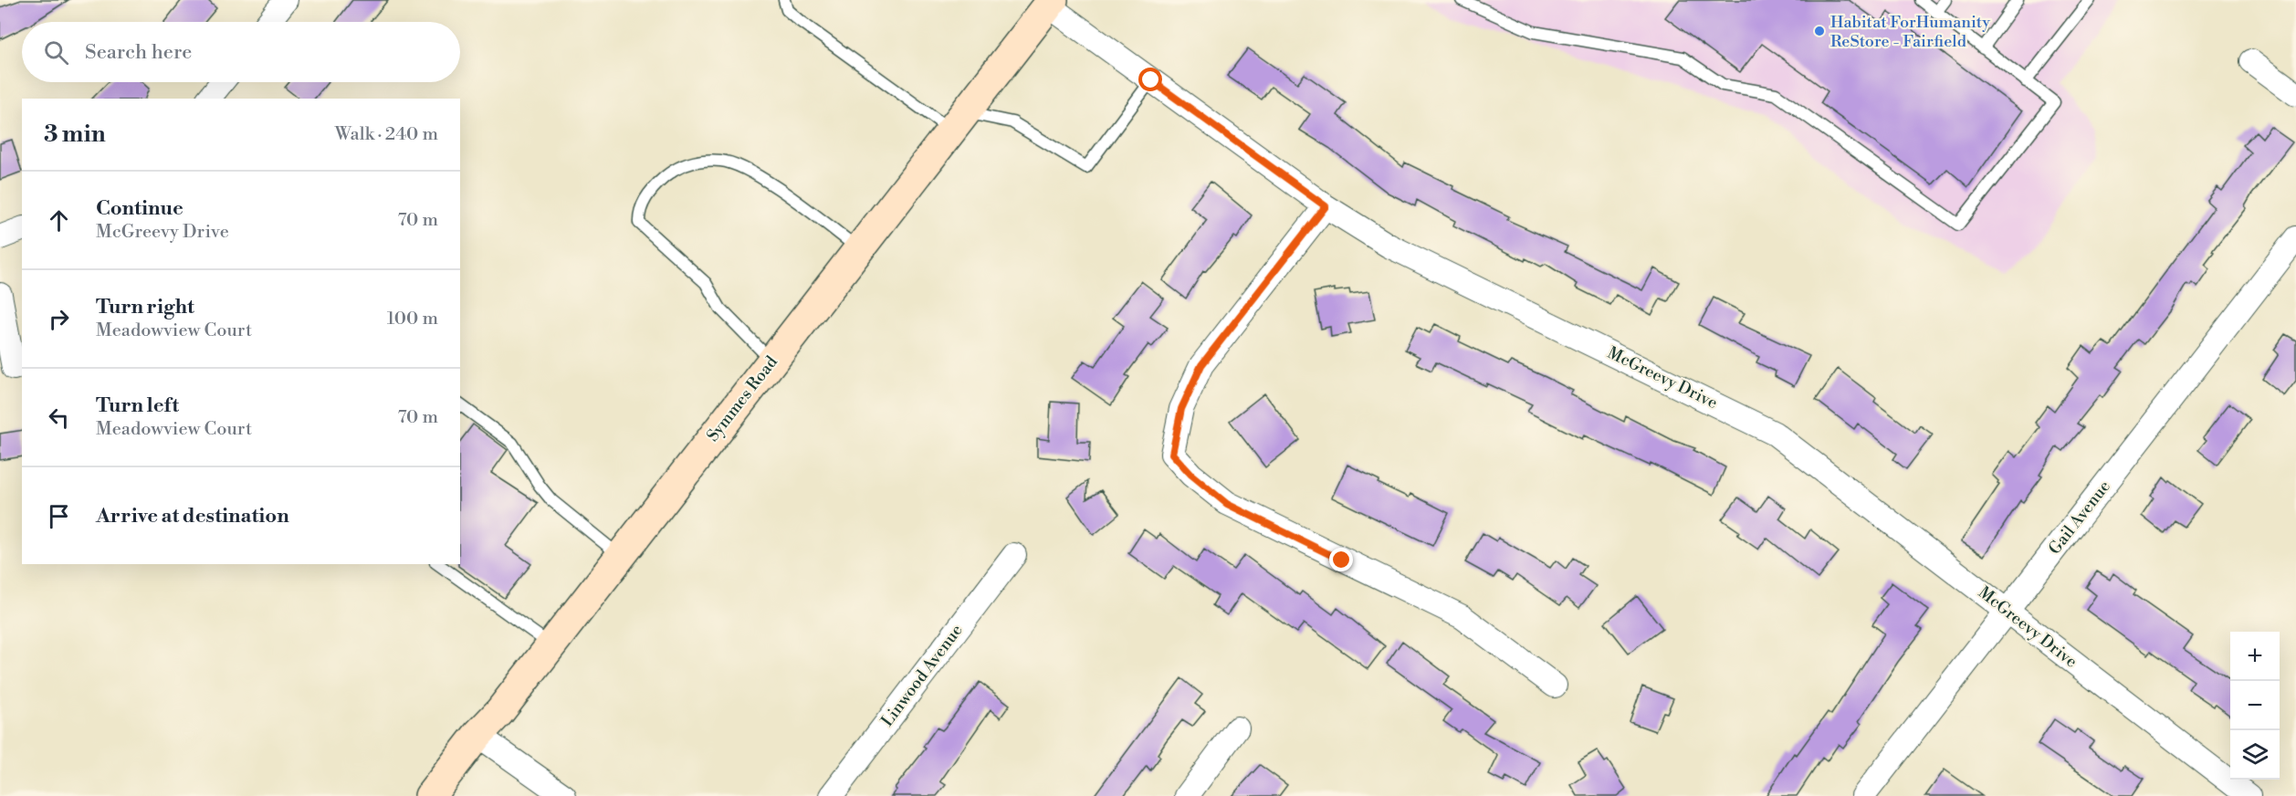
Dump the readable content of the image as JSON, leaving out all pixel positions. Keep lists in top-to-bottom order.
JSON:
{
  "streets": {
    "main road": ["Symmes Road"],
    "street": ["McGreevy Drive", "Gail Avenue", "Linwood Avenue"]
  },
  "crossings": [
    ["McGreevy Drive", "Symmes Road"],
    ["McGreevy Drive", "Gail Avenue"]
  ],
  "places": ["Habitat ForHumanity ReStore - Fairfield"],
  "page": {
    "search": "Search here",
    "heading": ["3 min", "Walk · 240 m"],
    "list": [
      ["Continue", "McGreevy Drive", "70 m"],
      ["Turn right", "Meadowview Court", "100 m"],
      ["Turn left", "Meadowview Court", "70 m"],
      "Arrive at destination"
    ],
    "map_buttons": ["+", "−"]
  }
}
